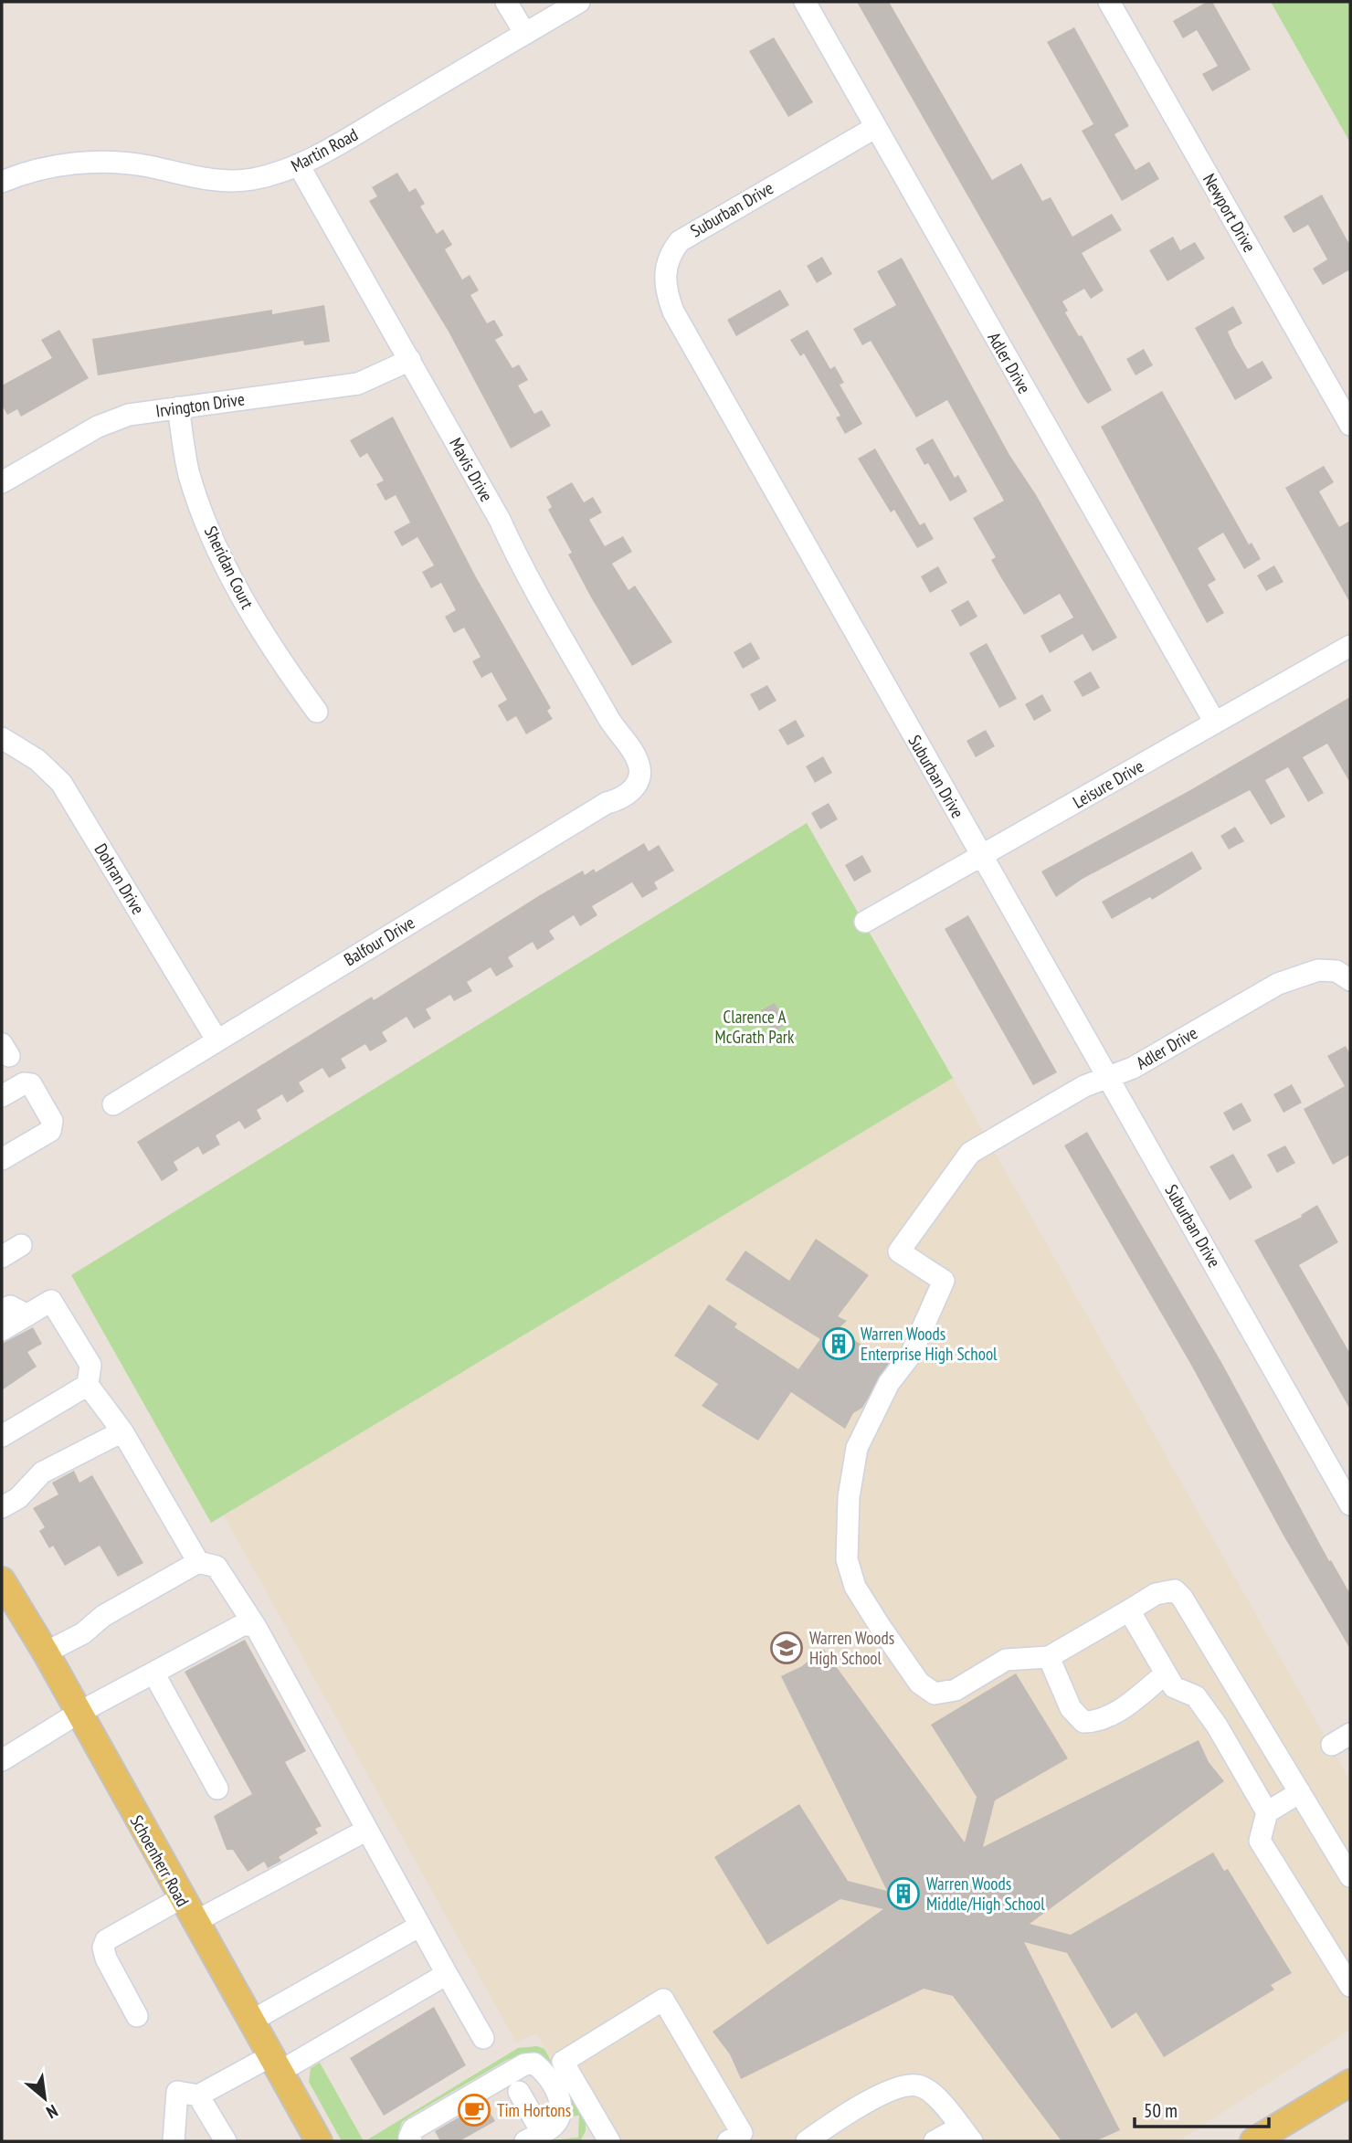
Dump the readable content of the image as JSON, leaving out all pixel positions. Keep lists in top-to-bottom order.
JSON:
{
  "streets": {
    "main road": ["Schoenherr Road"],
    "street": [
      "Martin Road",
      "Suburban Drive",
      "Newport Drive",
      "Adler Drive",
      "Irvington Drive",
      "Mavis Drive",
      "Sheridan Court",
      "Leisure Drive",
      "Dohran Drive",
      "Balfour Drive"
    ]
  },
  "crossings": [
    ["Martin Road", "Mavis Drive"],
    ["Suburban Drive", "Adler Drive"],
    ["Suburban Drive", "Leisure Drive"],
    ["Adler Drive", "Leisure Drive"],
    ["Irvington Drive", "Mavis Drive"],
    ["Irvington Drive", "Sheridan Court"],
    ["Mavis Drive", "Balfour Drive"],
    ["Dohran Drive", "Balfour Drive"]
  ],
  "parks": ["Clarence A McGrath Park"],
  "places": {
    "building": ["Warren Woods Enterprise High School", "Warren Woods Middle/High School"],
    "school or university": ["Warren Woods High School"],
    "cafe": ["Tim Hortons"]
  },
  "scale_bar": "50 m",
  "north": "bottom right"
}
